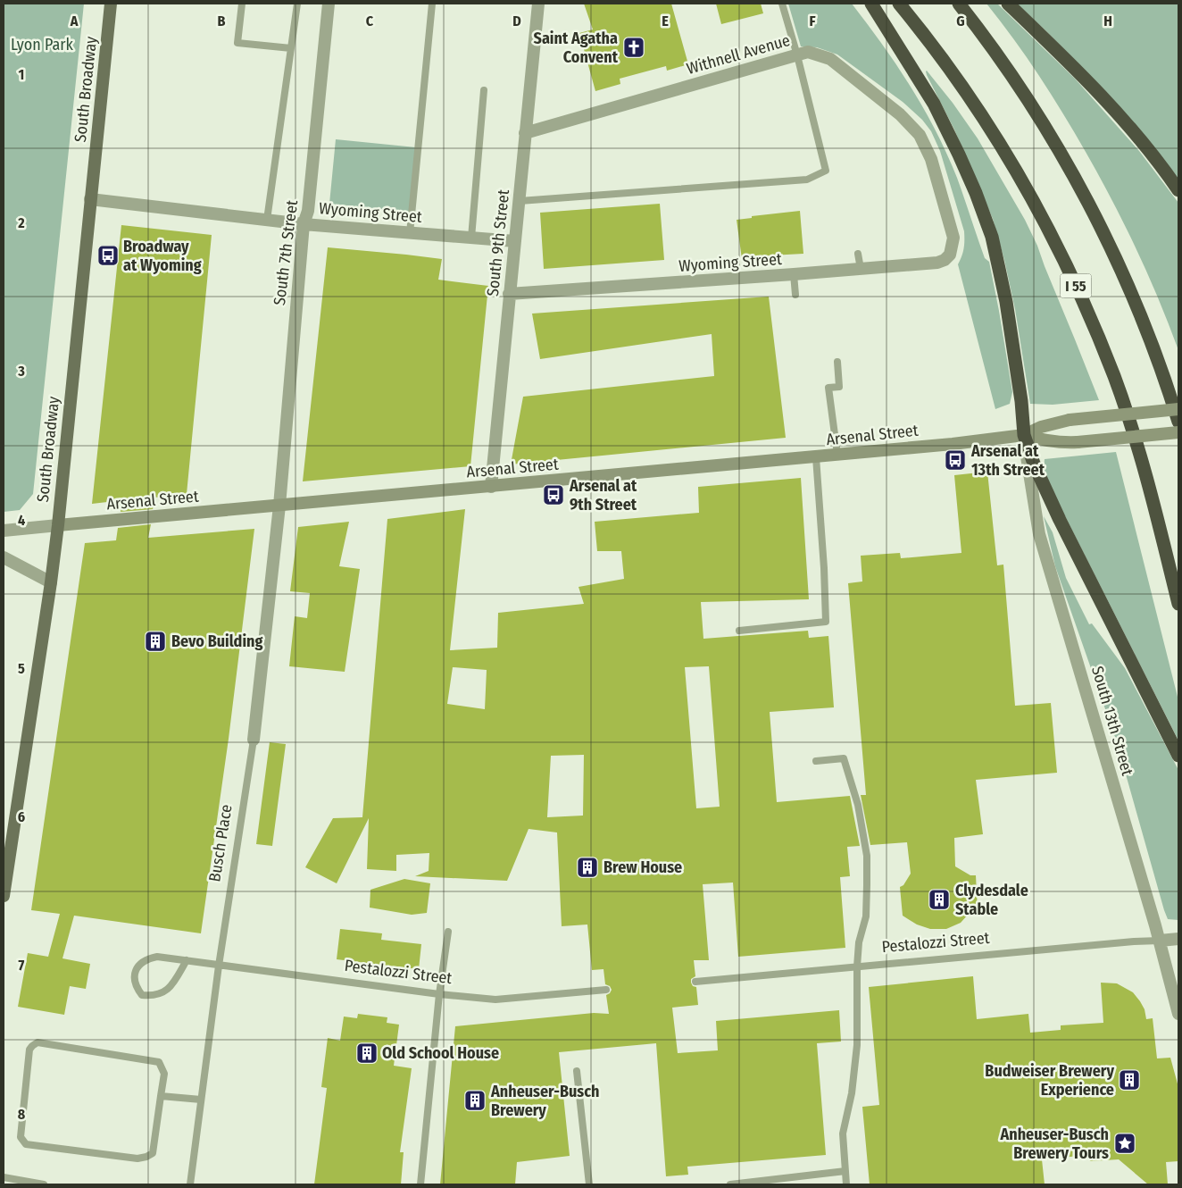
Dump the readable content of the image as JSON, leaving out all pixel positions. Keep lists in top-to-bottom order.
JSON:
{
  "streets": {
    "highway": ["I 55"],
    "main road": ["South Broadway", "Arsenal Street"],
    "street": [
      "Withnell Avenue",
      "Wyoming Street",
      "South 9th Street",
      "South 7th Street",
      "South 13th Street",
      "Busch Place",
      "Pestalozzi Street"
    ]
  },
  "crossings": [
    ["Withnell Avenue", "Wyoming Street"],
    ["Withnell Avenue", "South 9th Street"],
    ["South Broadway", "Wyoming Street"],
    ["South Broadway", "Arsenal Street"],
    ["Wyoming Street", "South 9th Street"],
    ["Wyoming Street", "South 7th Street"],
    ["South 9th Street", "Arsenal Street"],
    ["South 7th Street", "Arsenal Street"],
    ["South 7th Street", "Busch Place"],
    ["Arsenal Street", "South 13th Street"],
    ["Arsenal Street", "Busch Place"],
    ["South 13th Street", "Pestalozzi Street"],
    ["Busch Place", "Pestalozzi Street"]
  ],
  "parks": ["Lyon Park"],
  "places": {
    "church": ["Saint Agatha Convent"],
    "bus stop": ["Broadway at Wyoming", "Arsenal at 13th Street", "Arsenal at 9th Street"],
    "building": [
      "Bevo Building",
      "Brew House",
      "Clydesdale Stable",
      "Old School House",
      "Budweiser Brewery Experience",
      "Anheuser-Busch Brewery"
    ],
    "place": ["Anheuser-Busch Brewery Tours"]
  },
  "grid": {
    "columns": [
      "A",
      "B",
      "C",
      "D",
      "E",
      "F",
      "G",
      "H"
    ],
    "rows": [
      "1",
      "2",
      "3",
      "4",
      "5",
      "6",
      "7",
      "8"
    ]
  }
}
